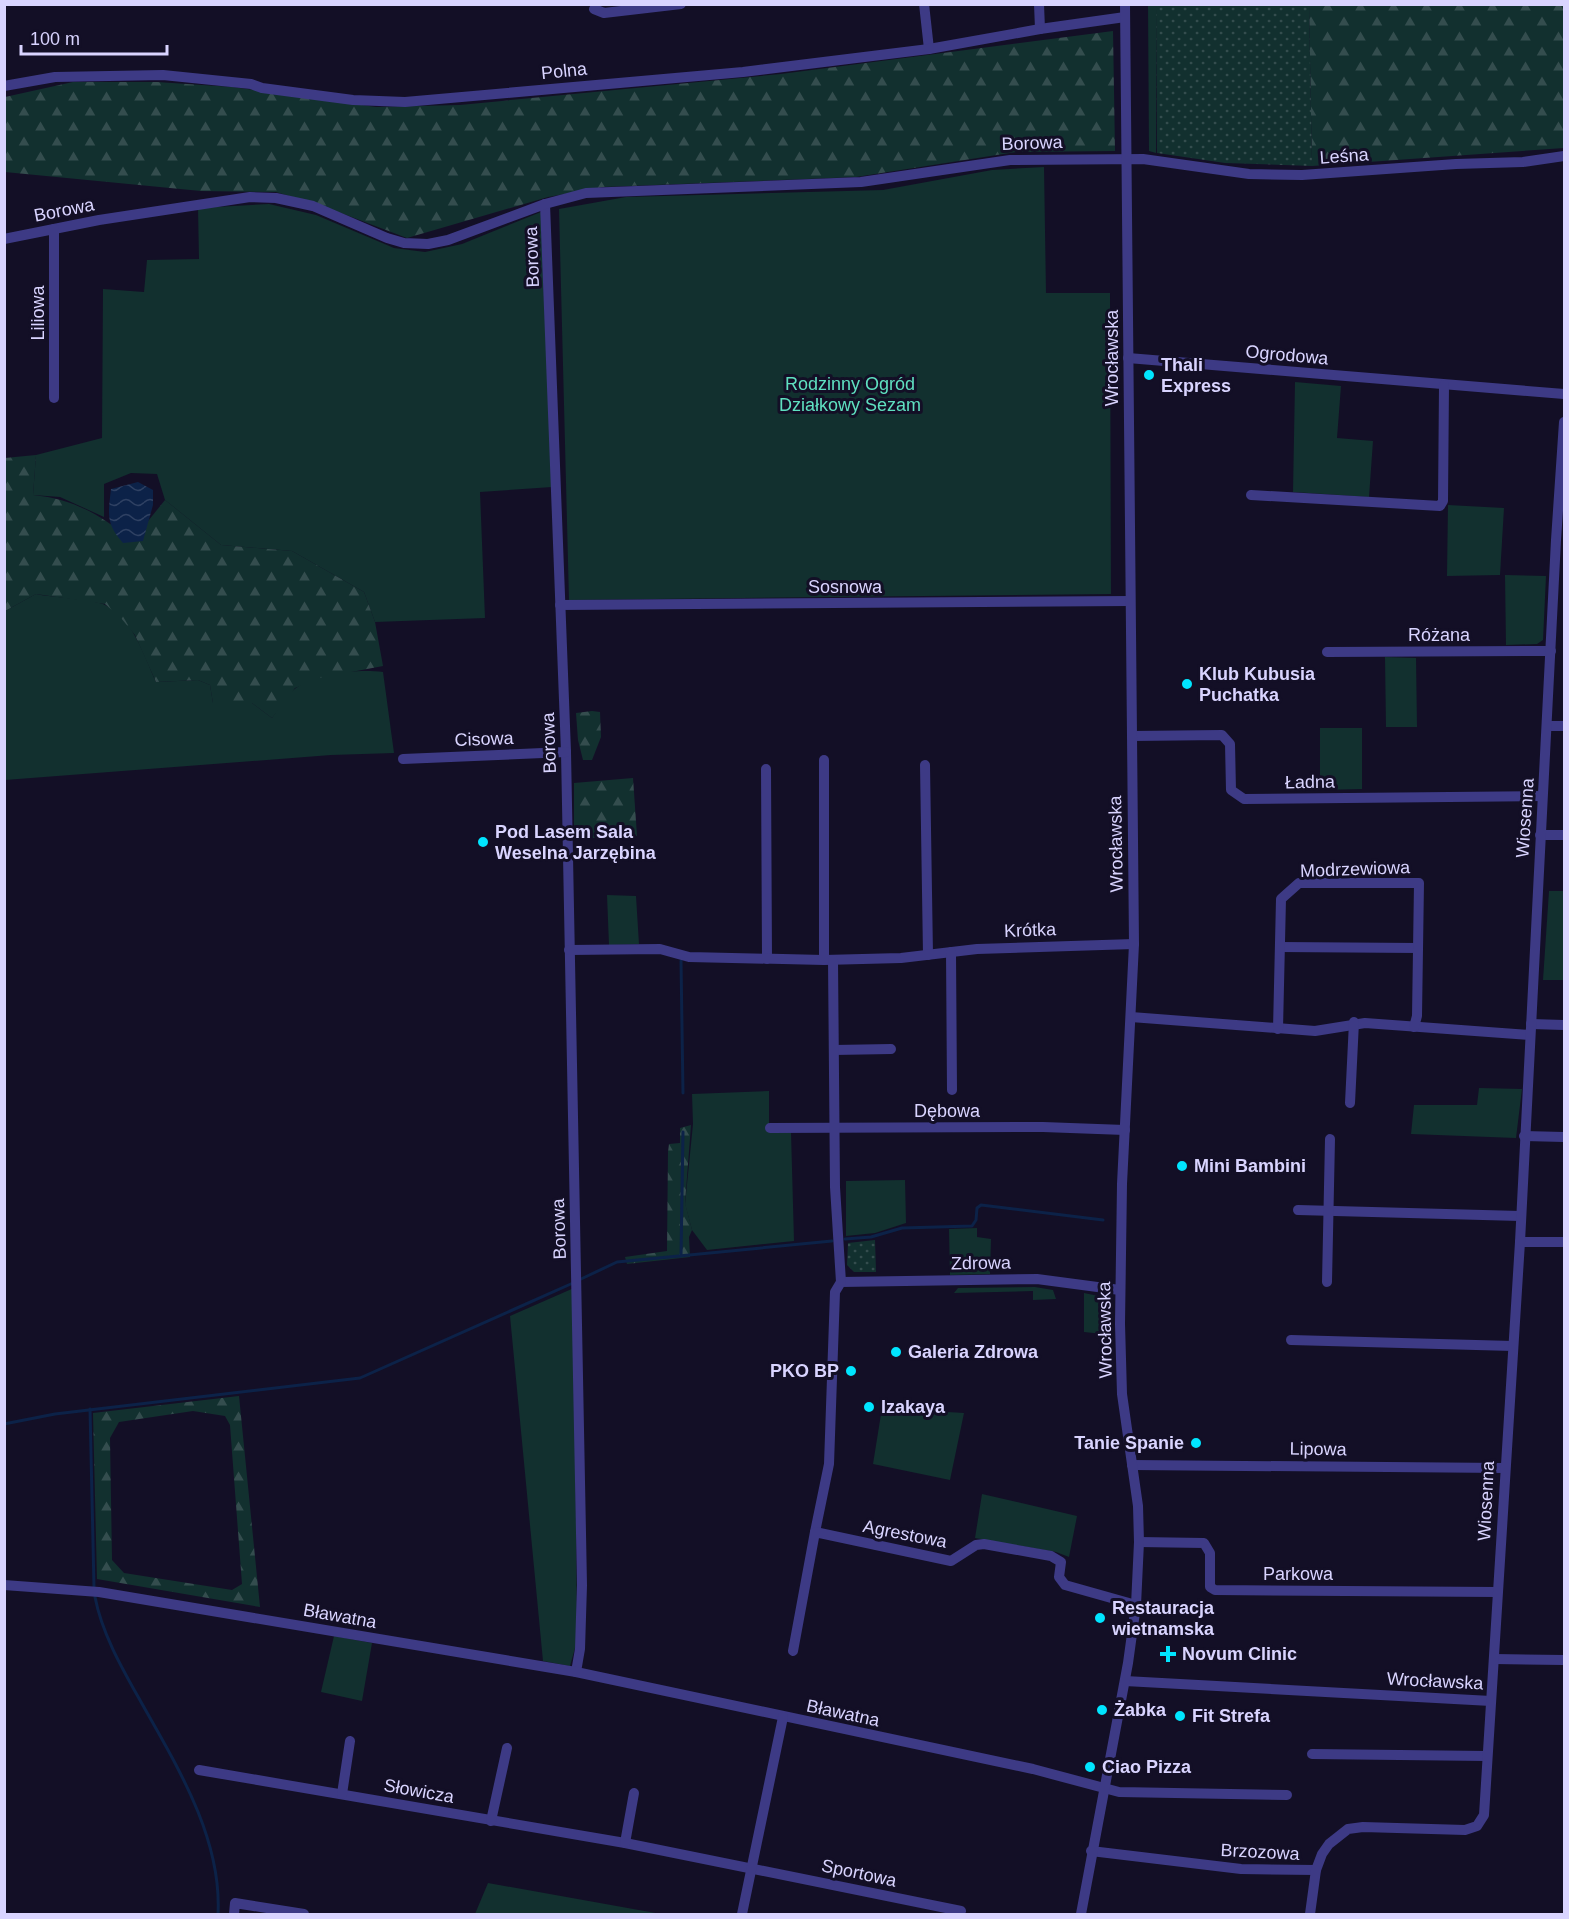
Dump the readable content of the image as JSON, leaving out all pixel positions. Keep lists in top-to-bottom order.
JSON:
{
  "streets": {
    "street": [
      "Polna",
      "Borowa",
      "Leśna",
      "Liliowa",
      "Ogrodowa",
      "Wrocławska",
      "Sosnowa",
      "Różana",
      "Cisowa",
      "Ładna",
      "Wiosenna",
      "Modrzewiowa",
      "Krótka",
      "Dębowa",
      "Zdrowa",
      "Lipowa",
      "Agrestowa",
      "Parkowa",
      "Bławatna",
      "Słowicza",
      "Brzozowa",
      "Sportowa"
    ]
  },
  "crossings": [
    ["Polna", "Wrocławska"],
    ["Borowa", "Leśna"],
    ["Borowa", "Liliowa"],
    ["Borowa", "Wrocławska"],
    ["Borowa", "Sosnowa"],
    ["Borowa", "Cisowa"],
    ["Borowa", "Krótka"],
    ["Borowa", "Bławatna"],
    ["Leśna", "Wrocławska"],
    ["Ogrodowa", "Wrocławska"],
    ["Wrocławska", "Sosnowa"],
    ["Wrocławska", "Ładna"],
    ["Wrocławska", "Wiosenna"],
    ["Wrocławska", "Krótka"],
    ["Wrocławska", "Dębowa"],
    ["Wrocławska", "Zdrowa"],
    ["Wrocławska", "Lipowa"],
    ["Wrocławska", "Agrestowa"],
    ["Wrocławska", "Parkowa"],
    ["Wrocławska", "Bławatna"],
    ["Wrocławska", "Brzozowa"],
    ["Różana", "Wiosenna"],
    ["Ładna", "Wiosenna"],
    ["Wiosenna", "Lipowa"],
    ["Wiosenna", "Parkowa"],
    ["Wiosenna", "Brzozowa"],
    ["Słowicza", "Sportowa"]
  ],
  "parks": ["Rodzinny Ogród Działkowy Sezam"],
  "places": {
    "other": [
      "Thali Express",
      "Klub Kubusia Puchatka",
      "Pod Lasem Sala Weselna Jarzębina",
      "Mini Bambini",
      "Galeria Zdrowa",
      "PKO BP",
      "Izakaya",
      "Tanie Spanie",
      "Restauracja wietnamska",
      "Żabka",
      "Fit Strefa",
      "Ciao Pizza"
    ],
    "health": ["Novum Clinic"]
  },
  "scale_bar": "100 m"
}
